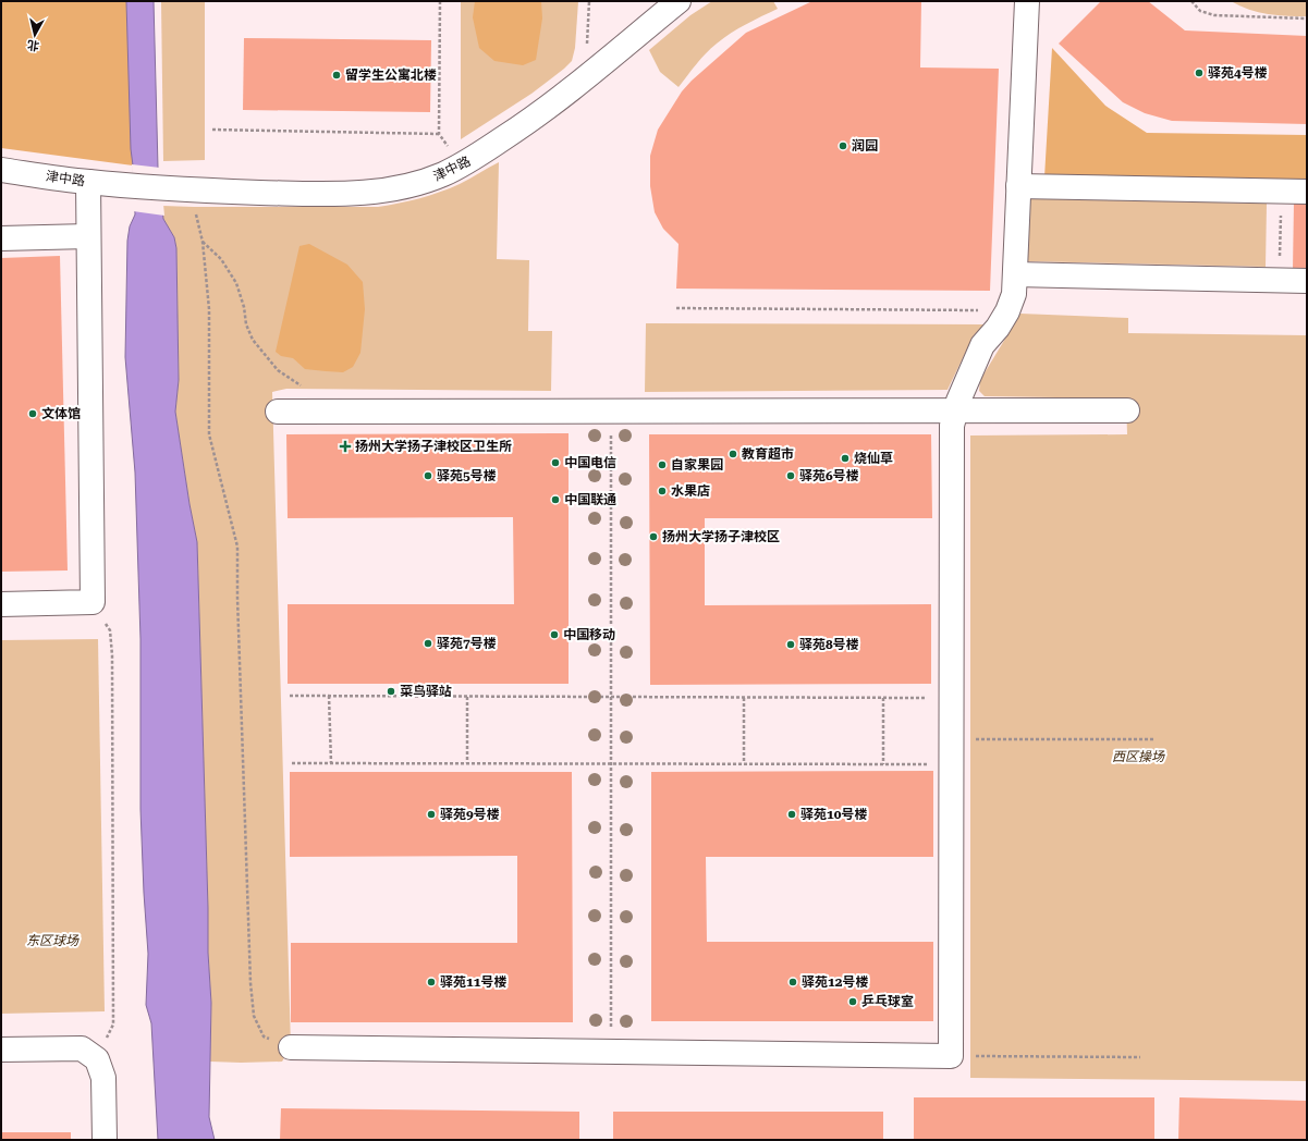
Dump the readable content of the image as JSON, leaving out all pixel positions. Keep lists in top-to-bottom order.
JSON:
{
  "streets": {
    "lane": ["津中路"]
  },
  "parks": ["西区操场", "东区球场"],
  "places": {
    "other": [
      "驿苑4号楼",
      "留学生公寓北楼",
      "润园",
      "文体馆",
      "教育超市",
      "烧仙草",
      "中国电信",
      "自家果园",
      "驿苑5号楼",
      "驿苑6号楼",
      "水果店",
      "中国联通",
      "扬州大学扬子津校区",
      "中国移动",
      "驿苑7号楼",
      "驿苑8号楼",
      "菜鸟驿站",
      "驿苑9号楼",
      "驿苑10号楼",
      "驿苑11号楼",
      "驿苑12号楼",
      "乒乓球室"
    ],
    "health": ["扬州大学扬子津校区卫生所"]
  },
  "north": "bottom"
}
